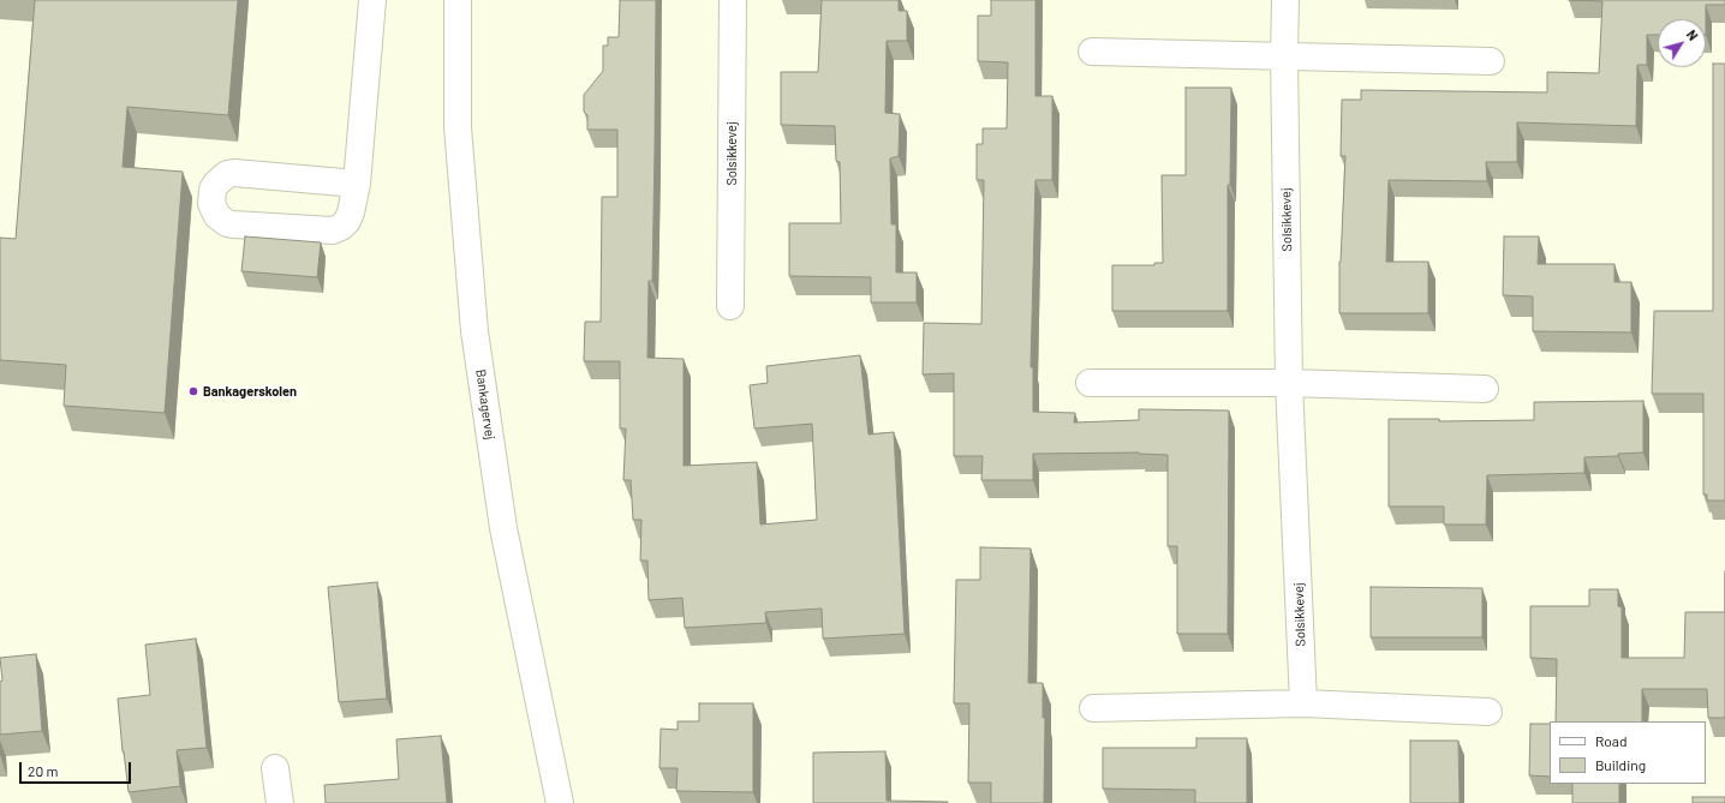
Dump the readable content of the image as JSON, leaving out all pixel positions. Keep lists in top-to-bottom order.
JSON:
{
  "streets": {
    "street": ["Solsikkevej", "Bankagervej"]
  },
  "places": ["Bankagerskolen"],
  "legend": ["Road", "Building"],
  "scale_bar": "20 m",
  "north": "top right"
}
